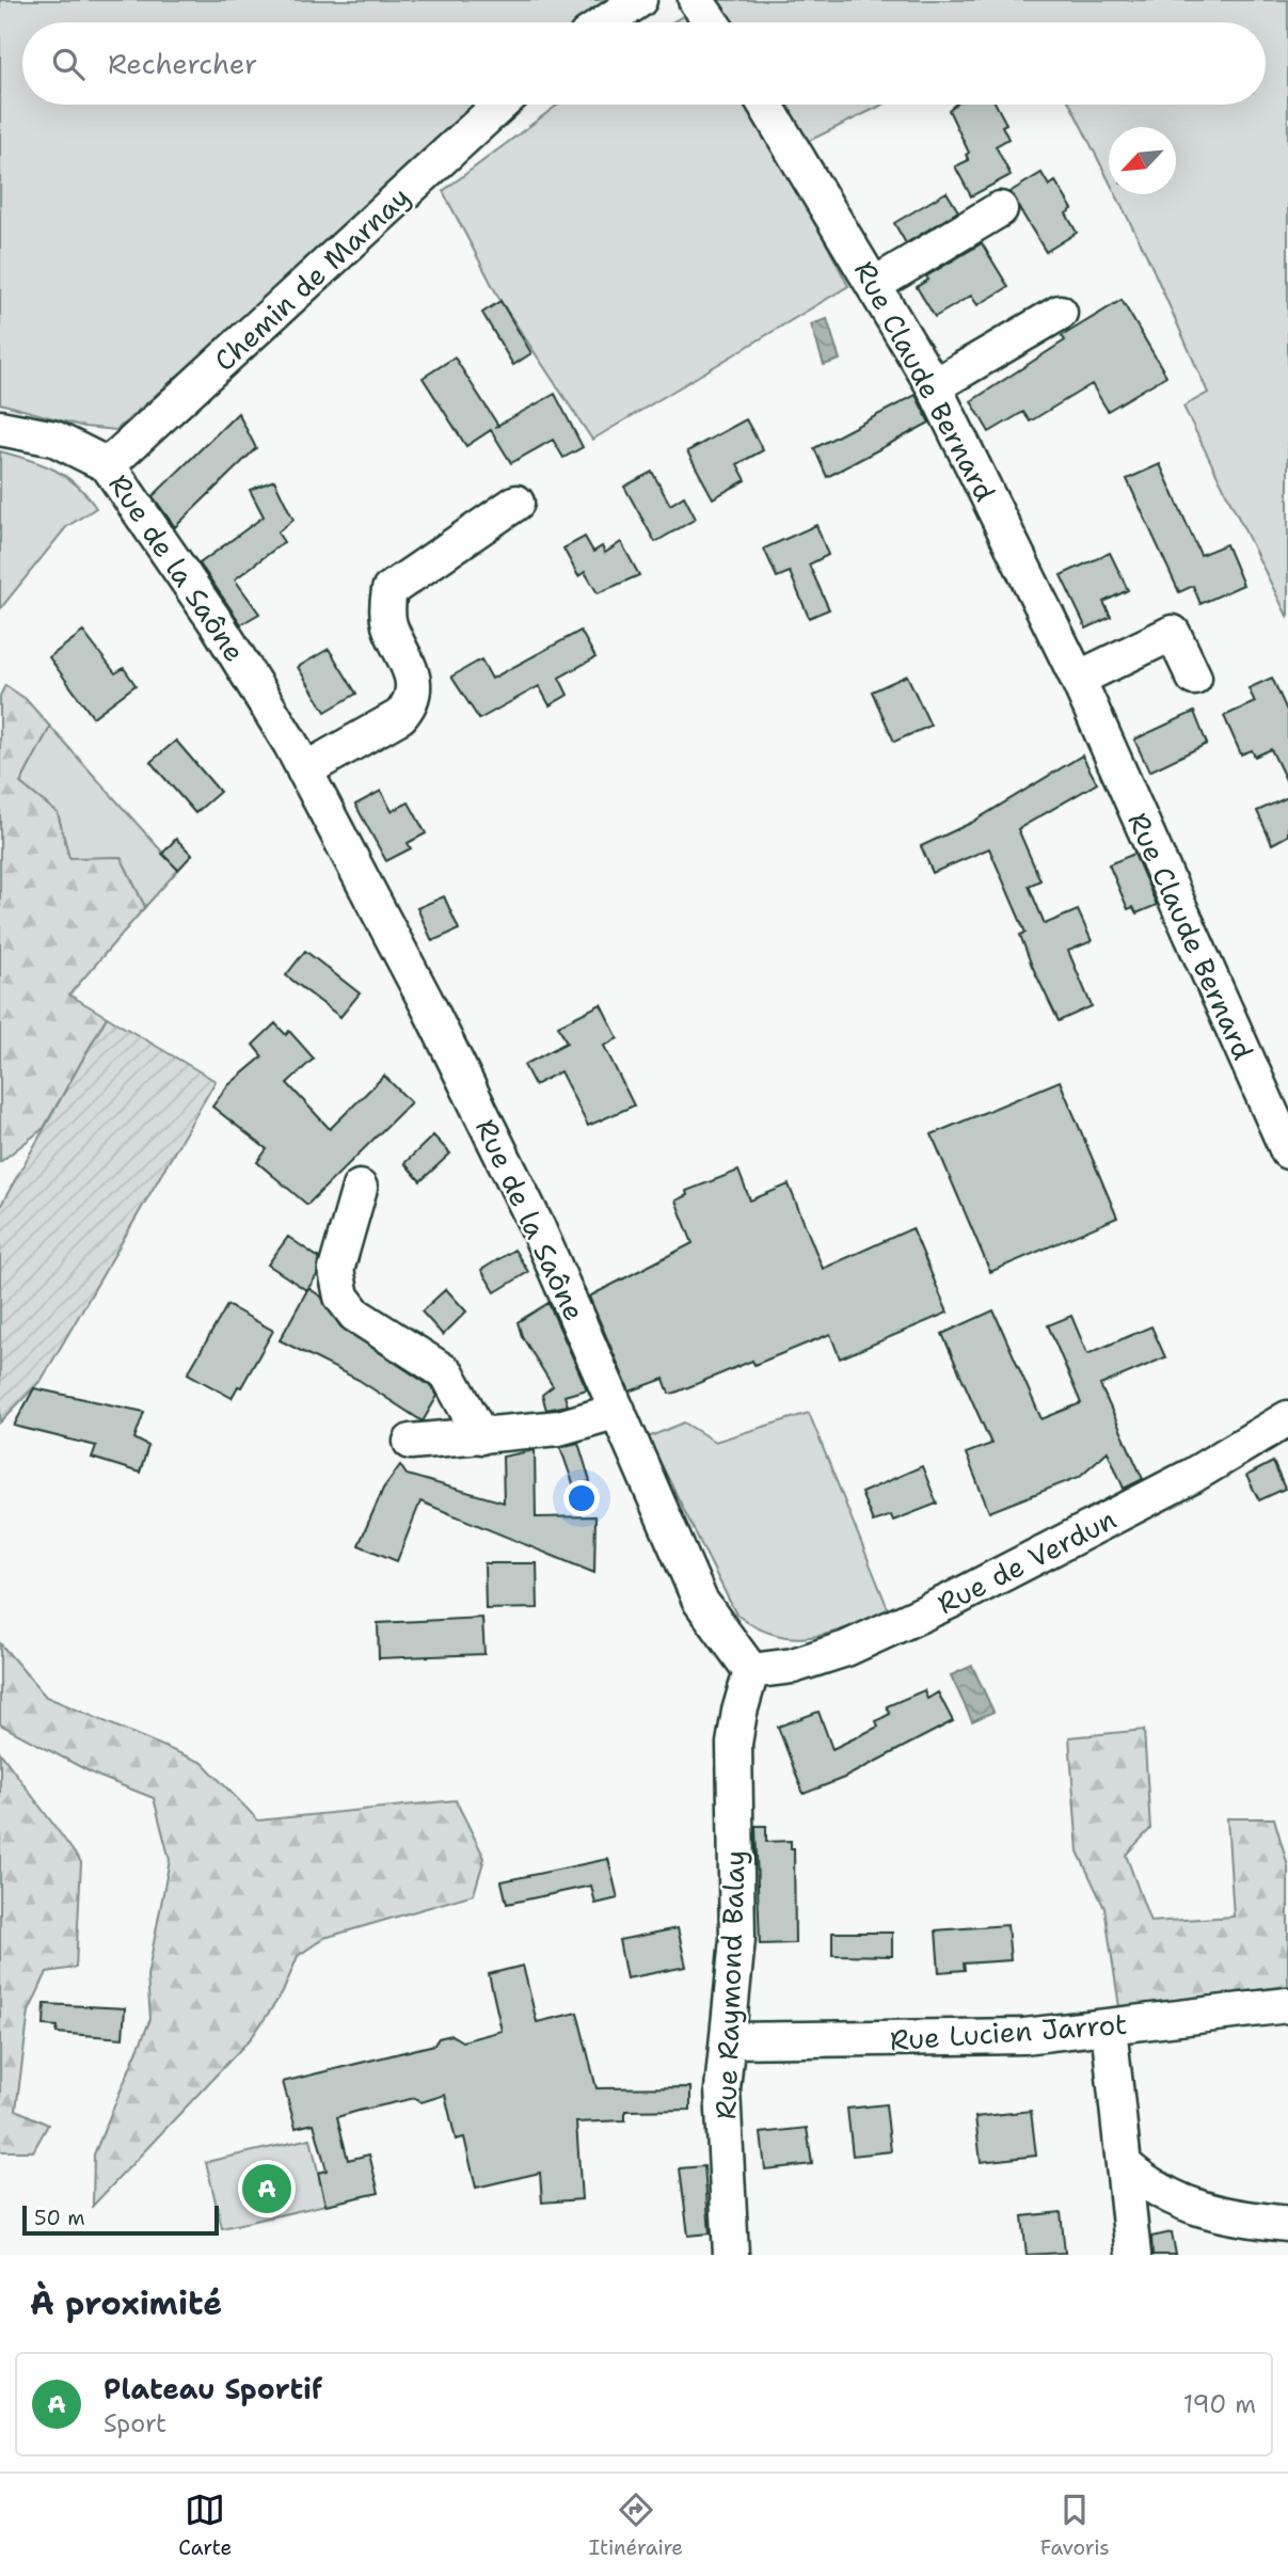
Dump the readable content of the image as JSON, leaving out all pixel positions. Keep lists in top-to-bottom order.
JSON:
{
  "streets": {
    "street": [
      "Chemin de Marnay",
      "Rue Claude Bernard",
      "Rue de la Saône",
      "Rue de Verdun",
      "Rue Raymond Balay",
      "Rue Lucien Jarrot"
    ]
  },
  "crossings": [
    ["Chemin de Marnay", "Rue de la Saône"],
    ["Rue de la Saône", "Rue de Verdun"],
    ["Rue de la Saône", "Rue Raymond Balay"],
    ["Rue de Verdun", "Rue Raymond Balay"],
    ["Rue Raymond Balay", "Rue Lucien Jarrot"]
  ],
  "scale_bar": "50 m",
  "north": "bottom left",
  "page": {
    "search": "Rechercher",
    "pins": "A",
    "scale": "50 m",
    "heading": "À proximité",
    "list": [
      {
        "mark": "A",
        "name": "Plateau Sportif",
        "note": "Sport",
        "value": "190 m"
      }
    ],
    "nav": ["Carte", "Itinéraire", "Favoris"]
  }
}
